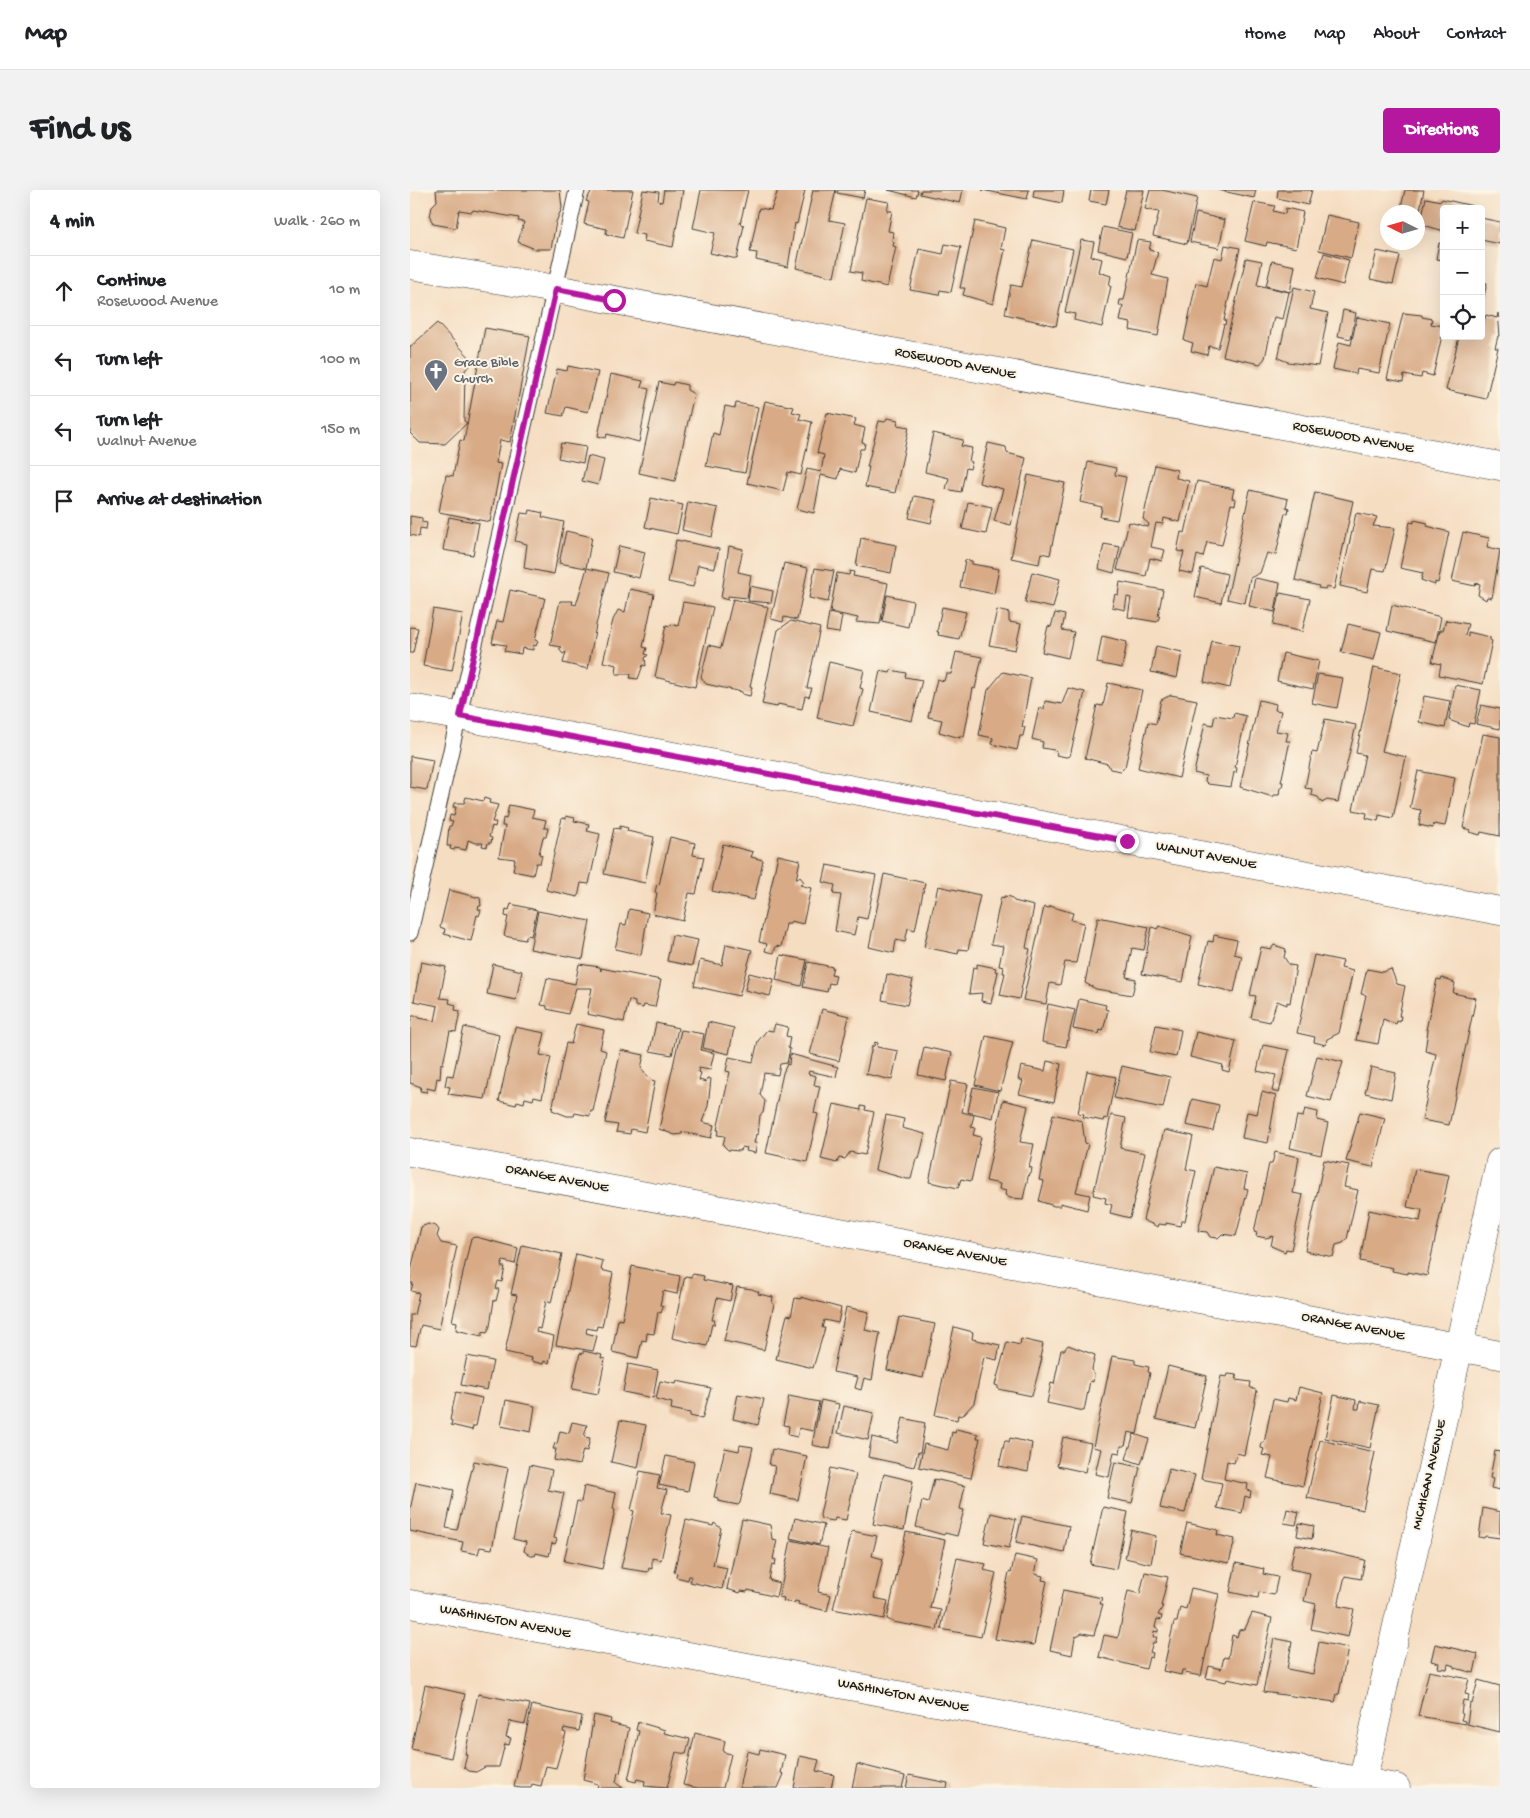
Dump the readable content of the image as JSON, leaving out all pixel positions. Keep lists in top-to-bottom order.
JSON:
{
  "streets": {
    "street": [
      "ROSEWOOD AVENUE",
      "WALNUT AVENUE",
      "ORANGE AVENUE",
      "MICHIGAN AVENUE",
      "WASHINGTON AVENUE"
    ]
  },
  "crossings": [
    ["ORANGE AVENUE", "MICHIGAN AVENUE"],
    ["MICHIGAN AVENUE", "WASHINGTON AVENUE"]
  ],
  "places": {
    "church": ["Grace Bible Church"]
  },
  "north": "left",
  "page": {
    "header": "Map",
    "nav": [
      "Home",
      "Map",
      "About",
      "Contact"
    ],
    "buttons": "Directions",
    "title": "Find us",
    "heading": ["4 min", "Walk · 260 m"],
    "map_buttons": ["+", "−"],
    "list": [
      ["Continue", "Rosewood Avenue", "10 m"],
      ["Turn left", "100 m"],
      ["Turn left", "Walnut Avenue", "150 m"],
      "Arrive at destination"
    ]
  }
}
